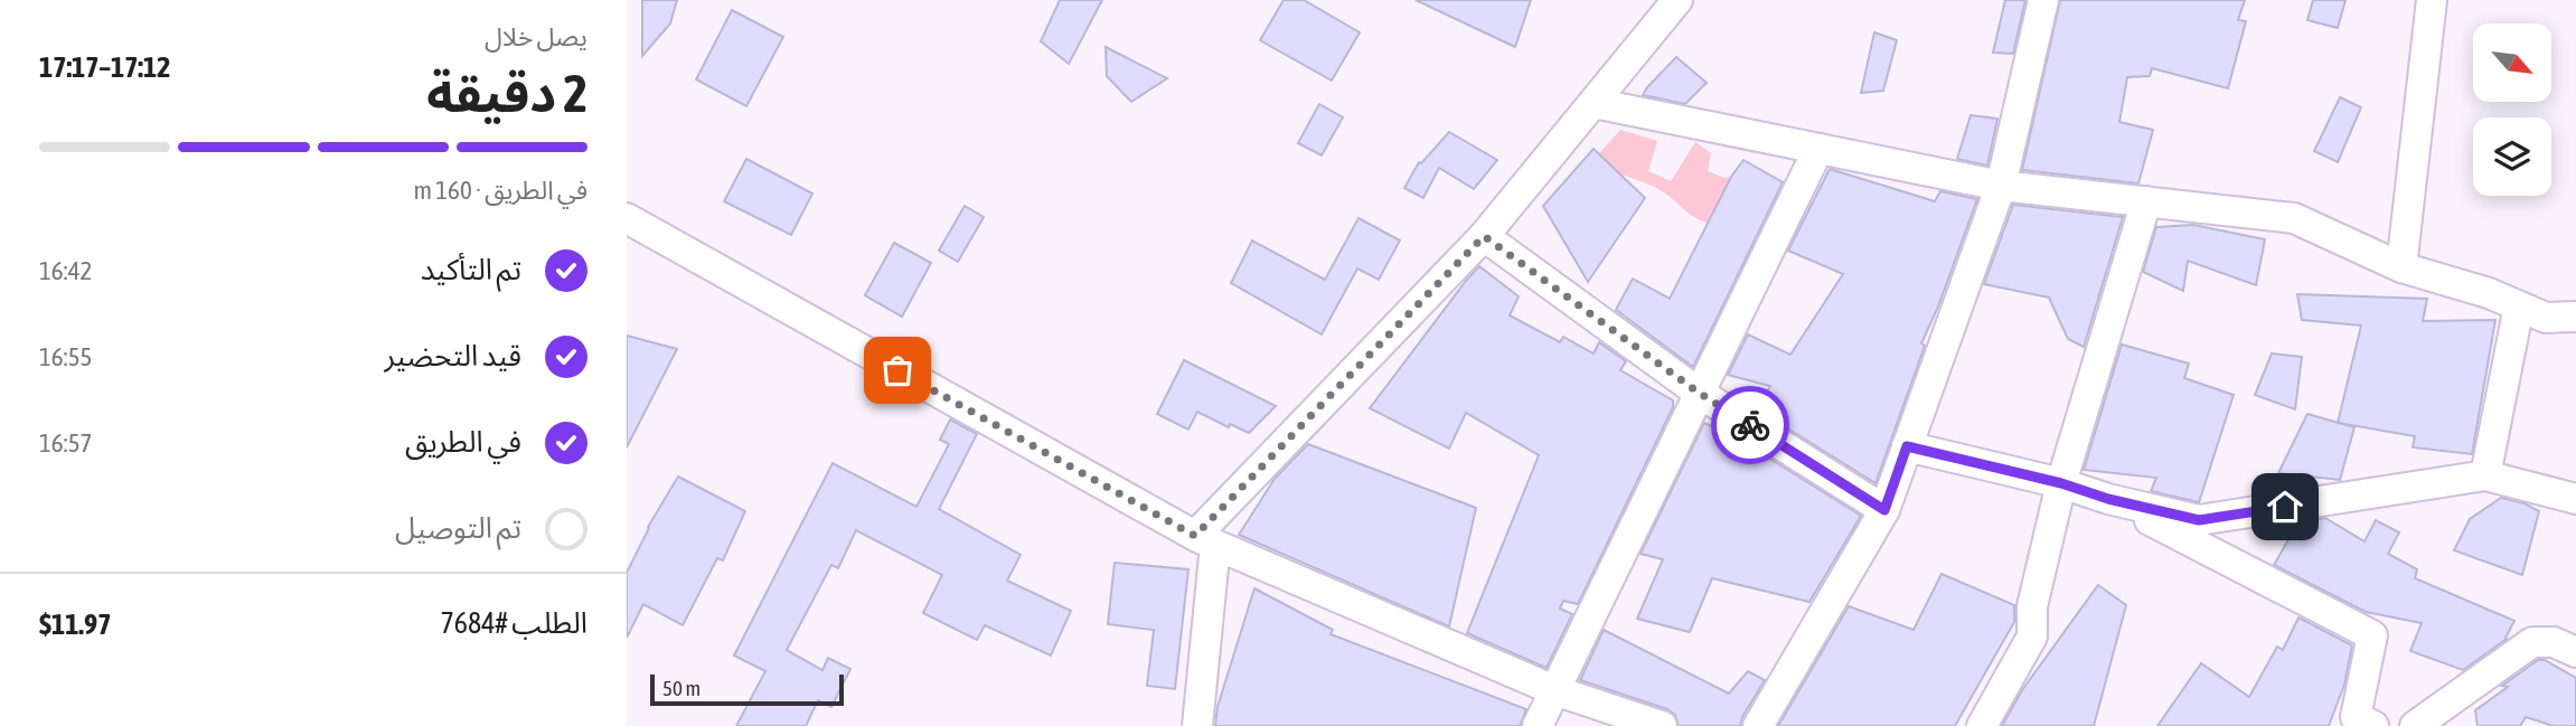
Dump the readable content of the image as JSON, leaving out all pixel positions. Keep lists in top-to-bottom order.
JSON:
{
  "scale_bar": "50 m",
  "north": "bottom right",
  "page": {
    "heading": ["2 دقيقة", "يصل خلال", "17:12–17:17"],
    "panel": ["الطلب #7684", "$11.97"],
    "bar": "في الطريق · 160 m",
    "list": [
      ["تم التأكيد", "16:42"],
      ["قيد التحضير", "16:55"],
      ["في الطريق", "16:57"],
      "تم التوصيل"
    ],
    "scale": "50 m"
  }
}
